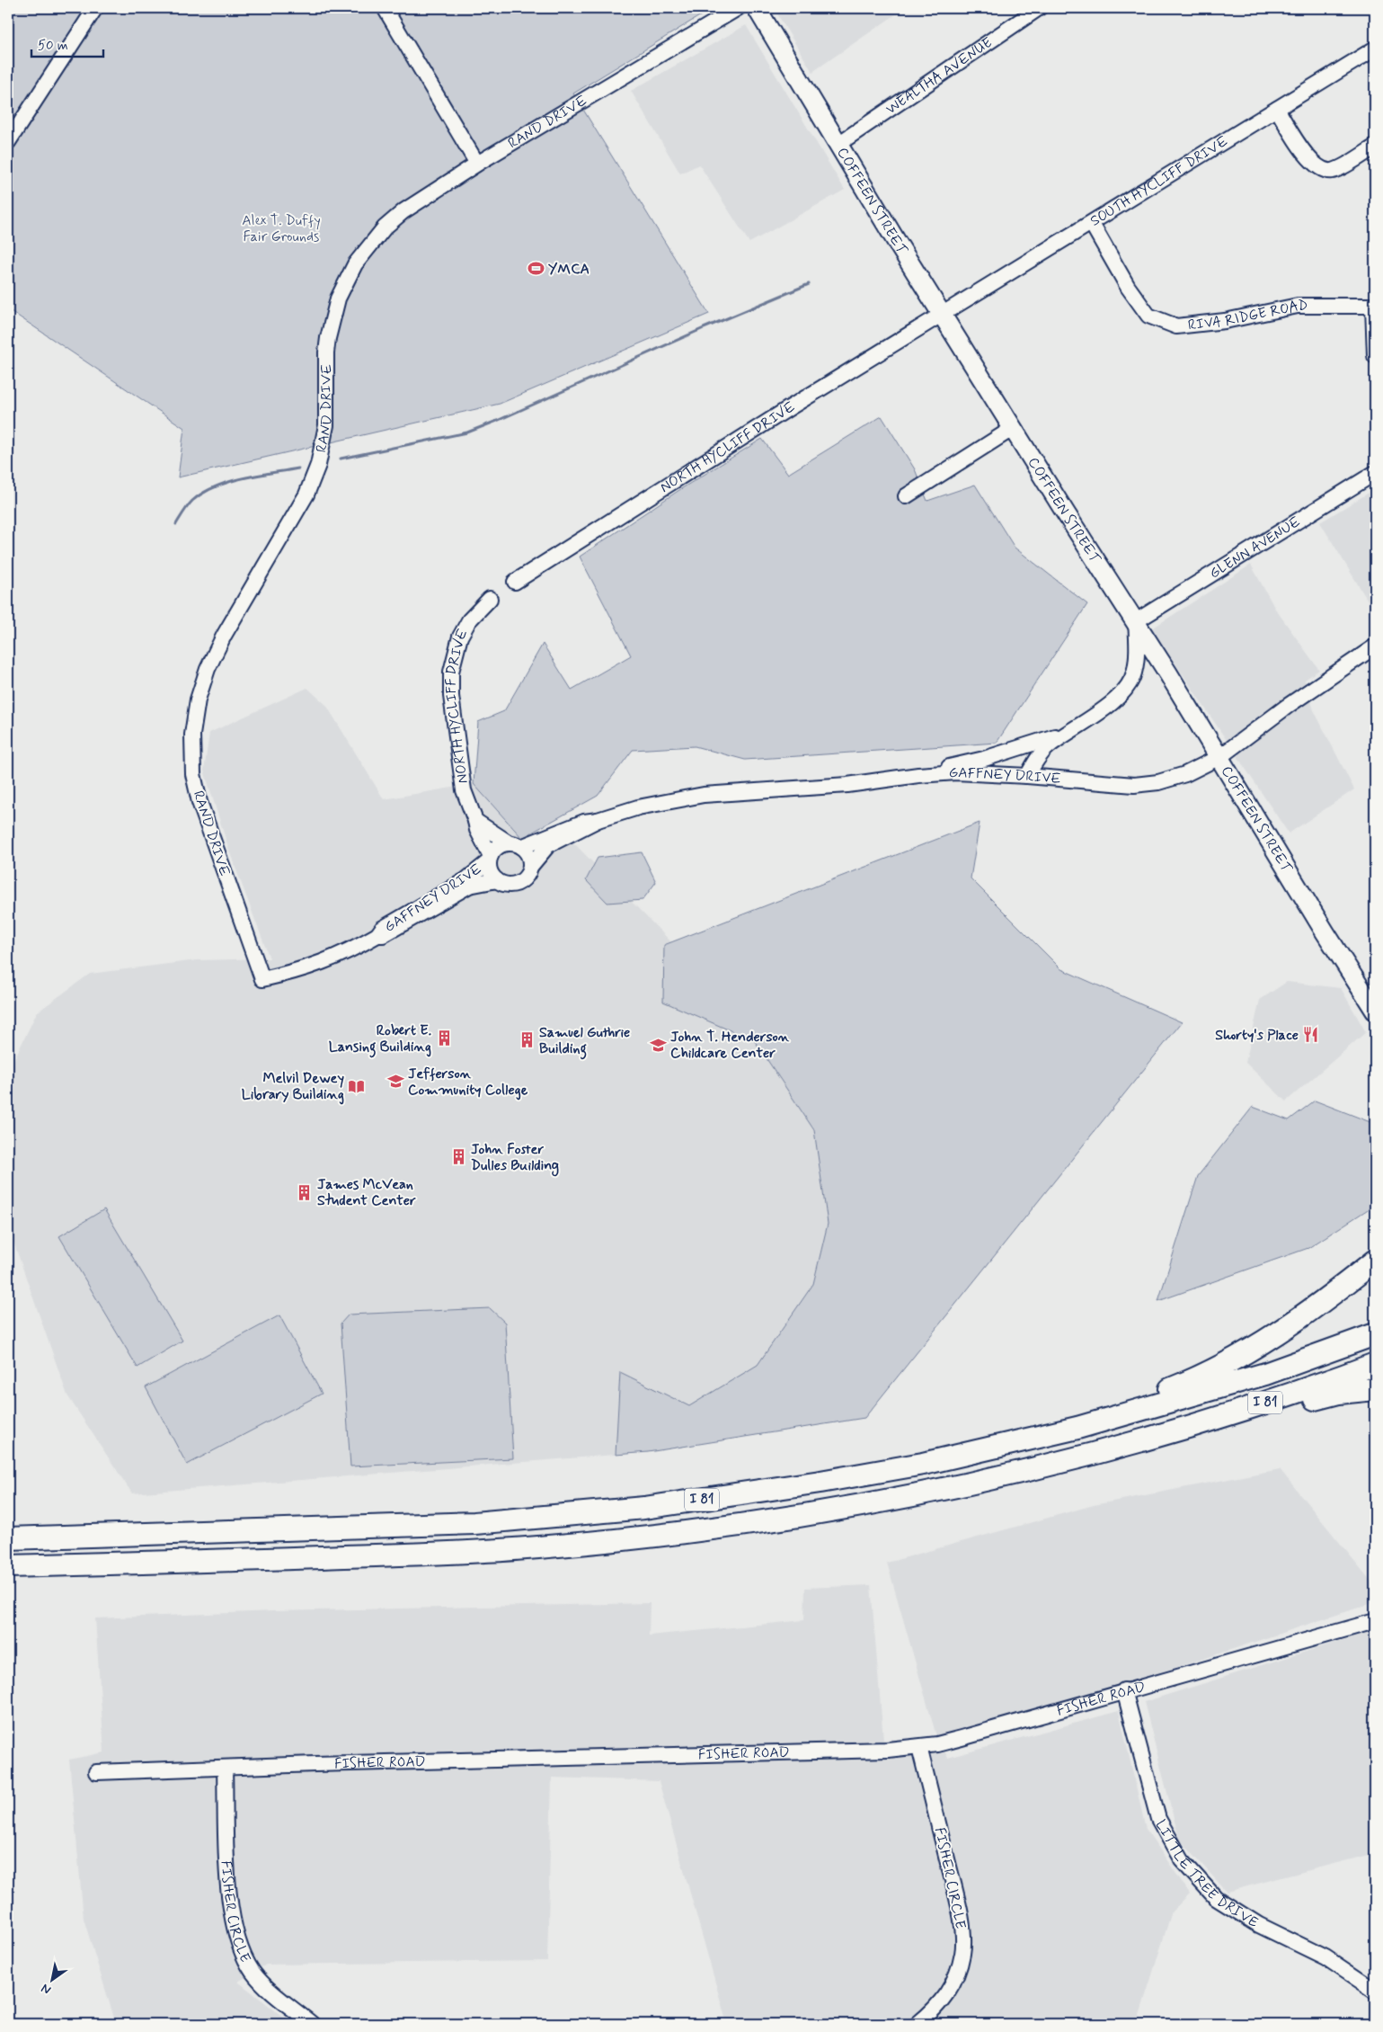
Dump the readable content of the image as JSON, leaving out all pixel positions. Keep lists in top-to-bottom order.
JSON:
{
  "streets": {
    "highway": ["I 81"],
    "main road": ["COFFEEN STREET"],
    "street": [
      "WEALTHA AVENUE",
      "RAND DRIVE",
      "SOUTH HYCLIFF DRIVE",
      "RIVA RIDGE ROAD",
      "NORTH HYCLIFF DRIVE",
      "GLENN AVENUE",
      "GAFFNEY DRIVE",
      "FISHER ROAD",
      "LITTLE TREE DRIVE",
      "FISHER CIRCLE"
    ]
  },
  "crossings": [
    ["WEALTHA AVENUE", "COFFEEN STREET"],
    ["RAND DRIVE", "GAFFNEY DRIVE"],
    ["SOUTH HYCLIFF DRIVE", "COFFEEN STREET"],
    ["SOUTH HYCLIFF DRIVE", "RIVA RIDGE ROAD"],
    ["SOUTH HYCLIFF DRIVE", "NORTH HYCLIFF DRIVE"],
    ["COFFEEN STREET", "NORTH HYCLIFF DRIVE"],
    ["COFFEEN STREET", "GLENN AVENUE"],
    ["COFFEEN STREET", "GAFFNEY DRIVE"],
    ["NORTH HYCLIFF DRIVE", "GAFFNEY DRIVE"],
    ["FISHER ROAD", "LITTLE TREE DRIVE"],
    ["FISHER ROAD", "FISHER CIRCLE"]
  ],
  "parks": ["Alex T. Duffy Fair Grounds"],
  "places": {
    "sports": ["YMCA"],
    "restaurant": ["Shorty's Place"],
    "building": [
      "Robert E. Lansing Building",
      "Samuel Guthrie Building",
      "John Foster Dulles Building",
      "James McVean Student Center"
    ],
    "school or university": ["John T. Henderson Childcare Center", "Jefferson Community College"],
    "library": ["Melvil Dewey Library Building"]
  },
  "scale_bar": "50 m",
  "north": "bottom left"
}
